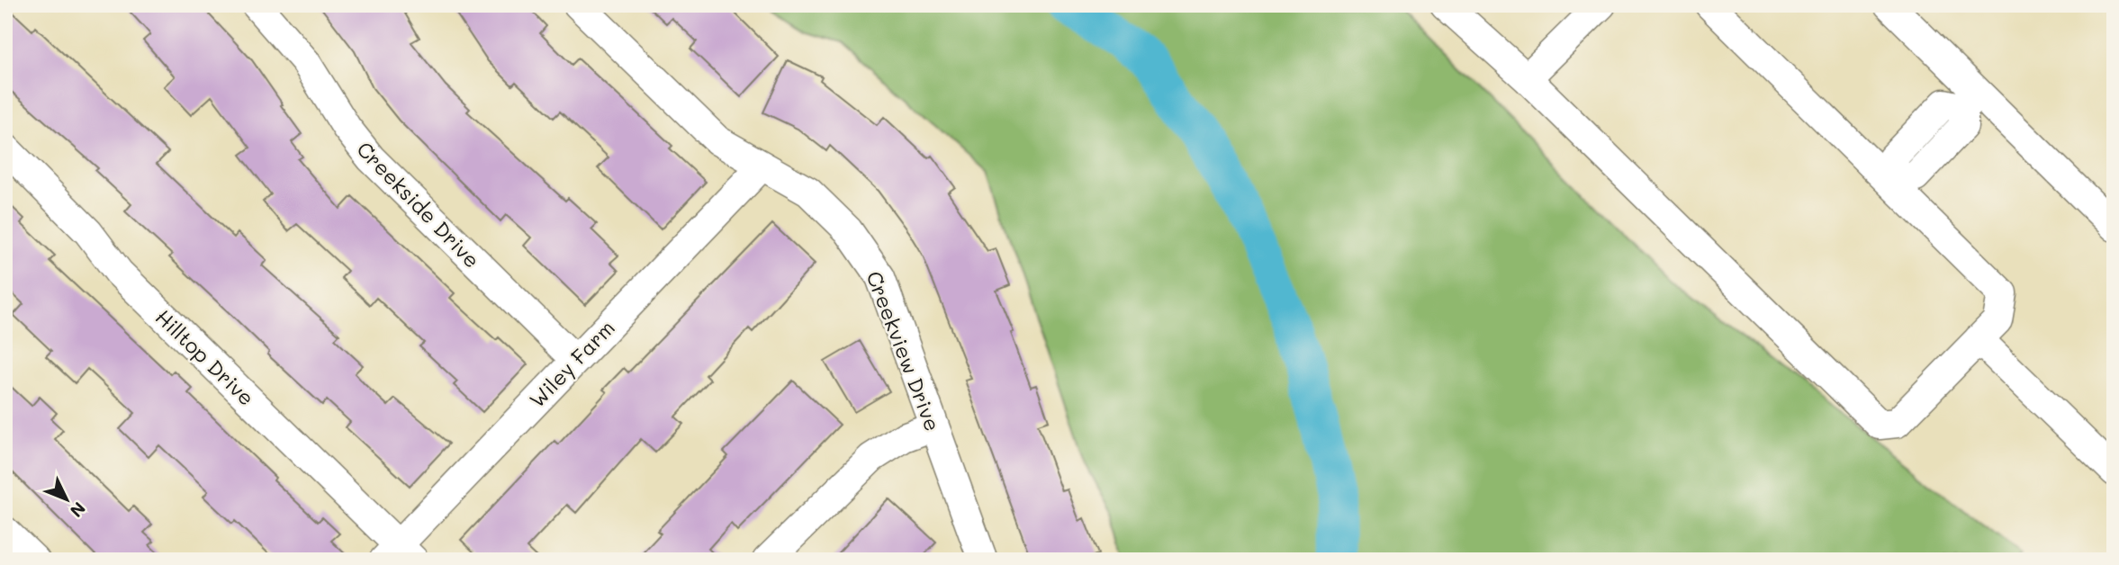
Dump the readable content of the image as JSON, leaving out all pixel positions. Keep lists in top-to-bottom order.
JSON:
{
  "streets": {
    "street": [
      "Creekside Drive",
      "Creekview Drive",
      "Hilltop Drive",
      "Wiley Farm"
    ]
  },
  "crossings": [
    ["Creekside Drive", "Wiley Farm"],
    ["Creekview Drive", "Wiley Farm"],
    ["Hilltop Drive", "Wiley Farm"]
  ],
  "north": "bottom right"
}
